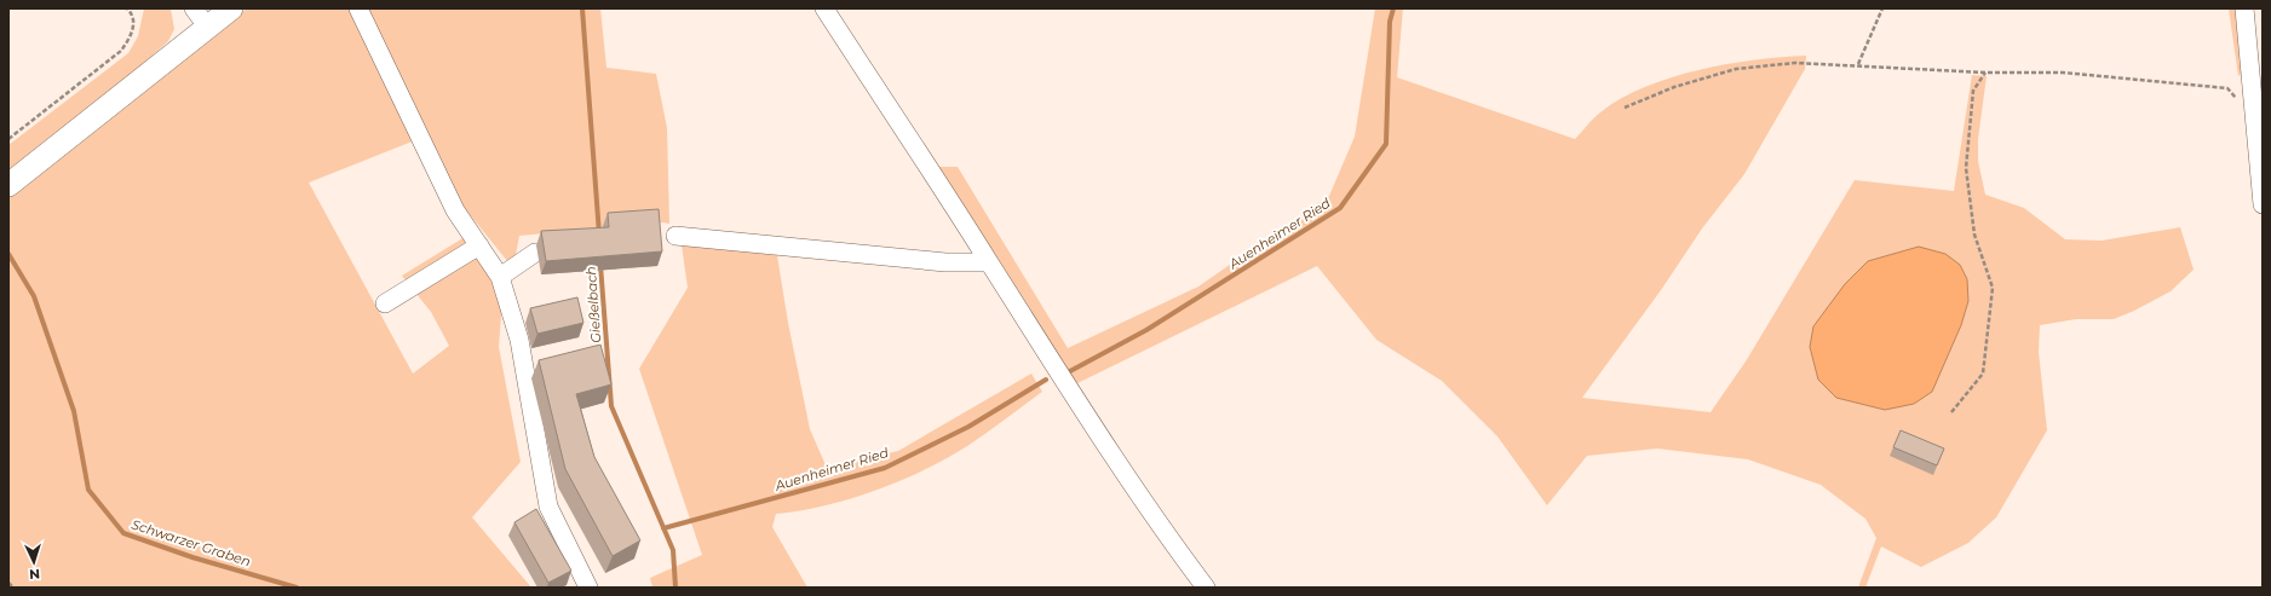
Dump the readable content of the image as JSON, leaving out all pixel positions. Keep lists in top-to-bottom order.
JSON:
{
  "water": ["Auenheimer Ried", "Gießelbach", "Schwarzer Graben"],
  "north": "bottom"
}
